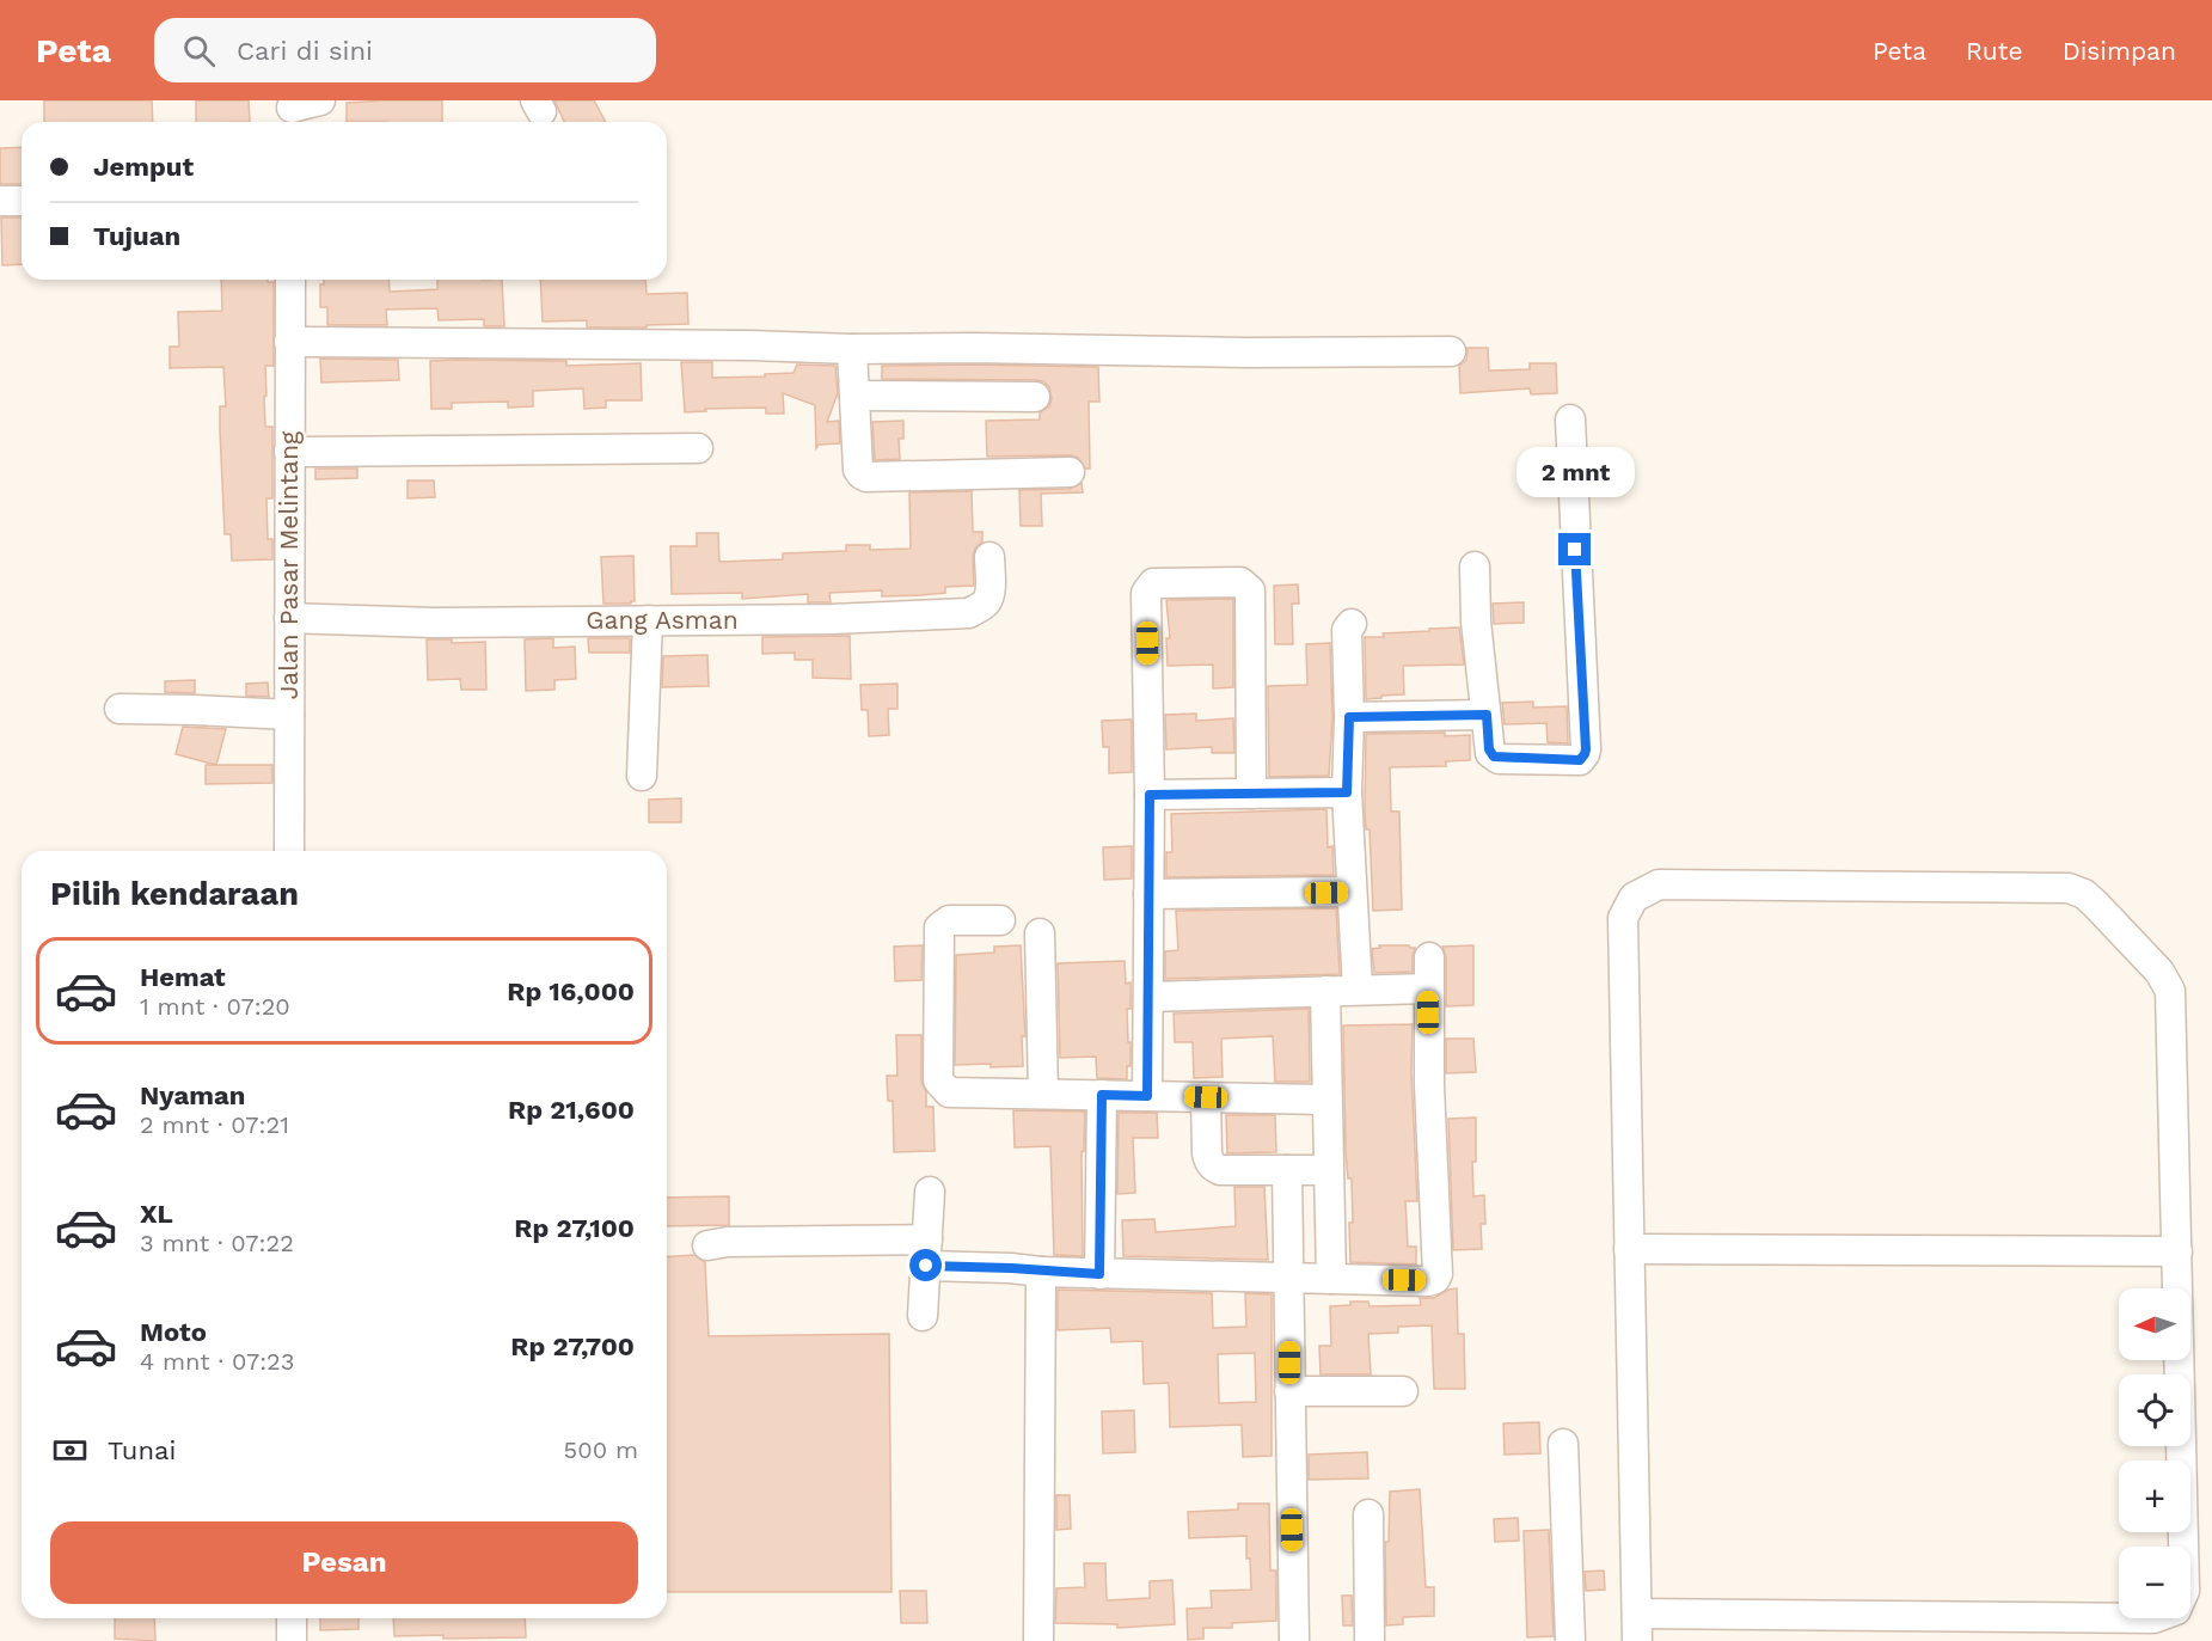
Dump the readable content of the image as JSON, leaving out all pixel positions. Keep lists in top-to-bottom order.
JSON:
{
  "streets": {
    "street": ["Jalan Pasar Melintang", "Gang Asman"]
  },
  "crossings": [
    ["Jalan Pasar Melintang", "Gang Asman"]
  ],
  "north": "left",
  "page": {
    "header": "Peta",
    "search": "Cari di sini",
    "nav": ["Peta", "Rute", "Disimpan"],
    "banner": ["Jemput", "Tujuan"],
    "bubble": "2 mnt",
    "heading": "Pilih kendaraan",
    "list": [
      {
        "name": "Hemat",
        "note": "1 mnt · 07:20",
        "value": "Rp 16,000"
      },
      {
        "name": "Nyaman",
        "note": "2 mnt · 07:21",
        "value": "Rp 21,600"
      },
      {
        "name": "XL",
        "note": "3 mnt · 07:22",
        "value": "Rp 27,100"
      },
      {
        "name": "Moto",
        "note": "4 mnt · 07:23",
        "value": "Rp 27,700"
      }
    ],
    "map_buttons": ["+", "−"],
    "pay": ["Tunai", "500 m"],
    "buttons": "Pesan"
  }
}
